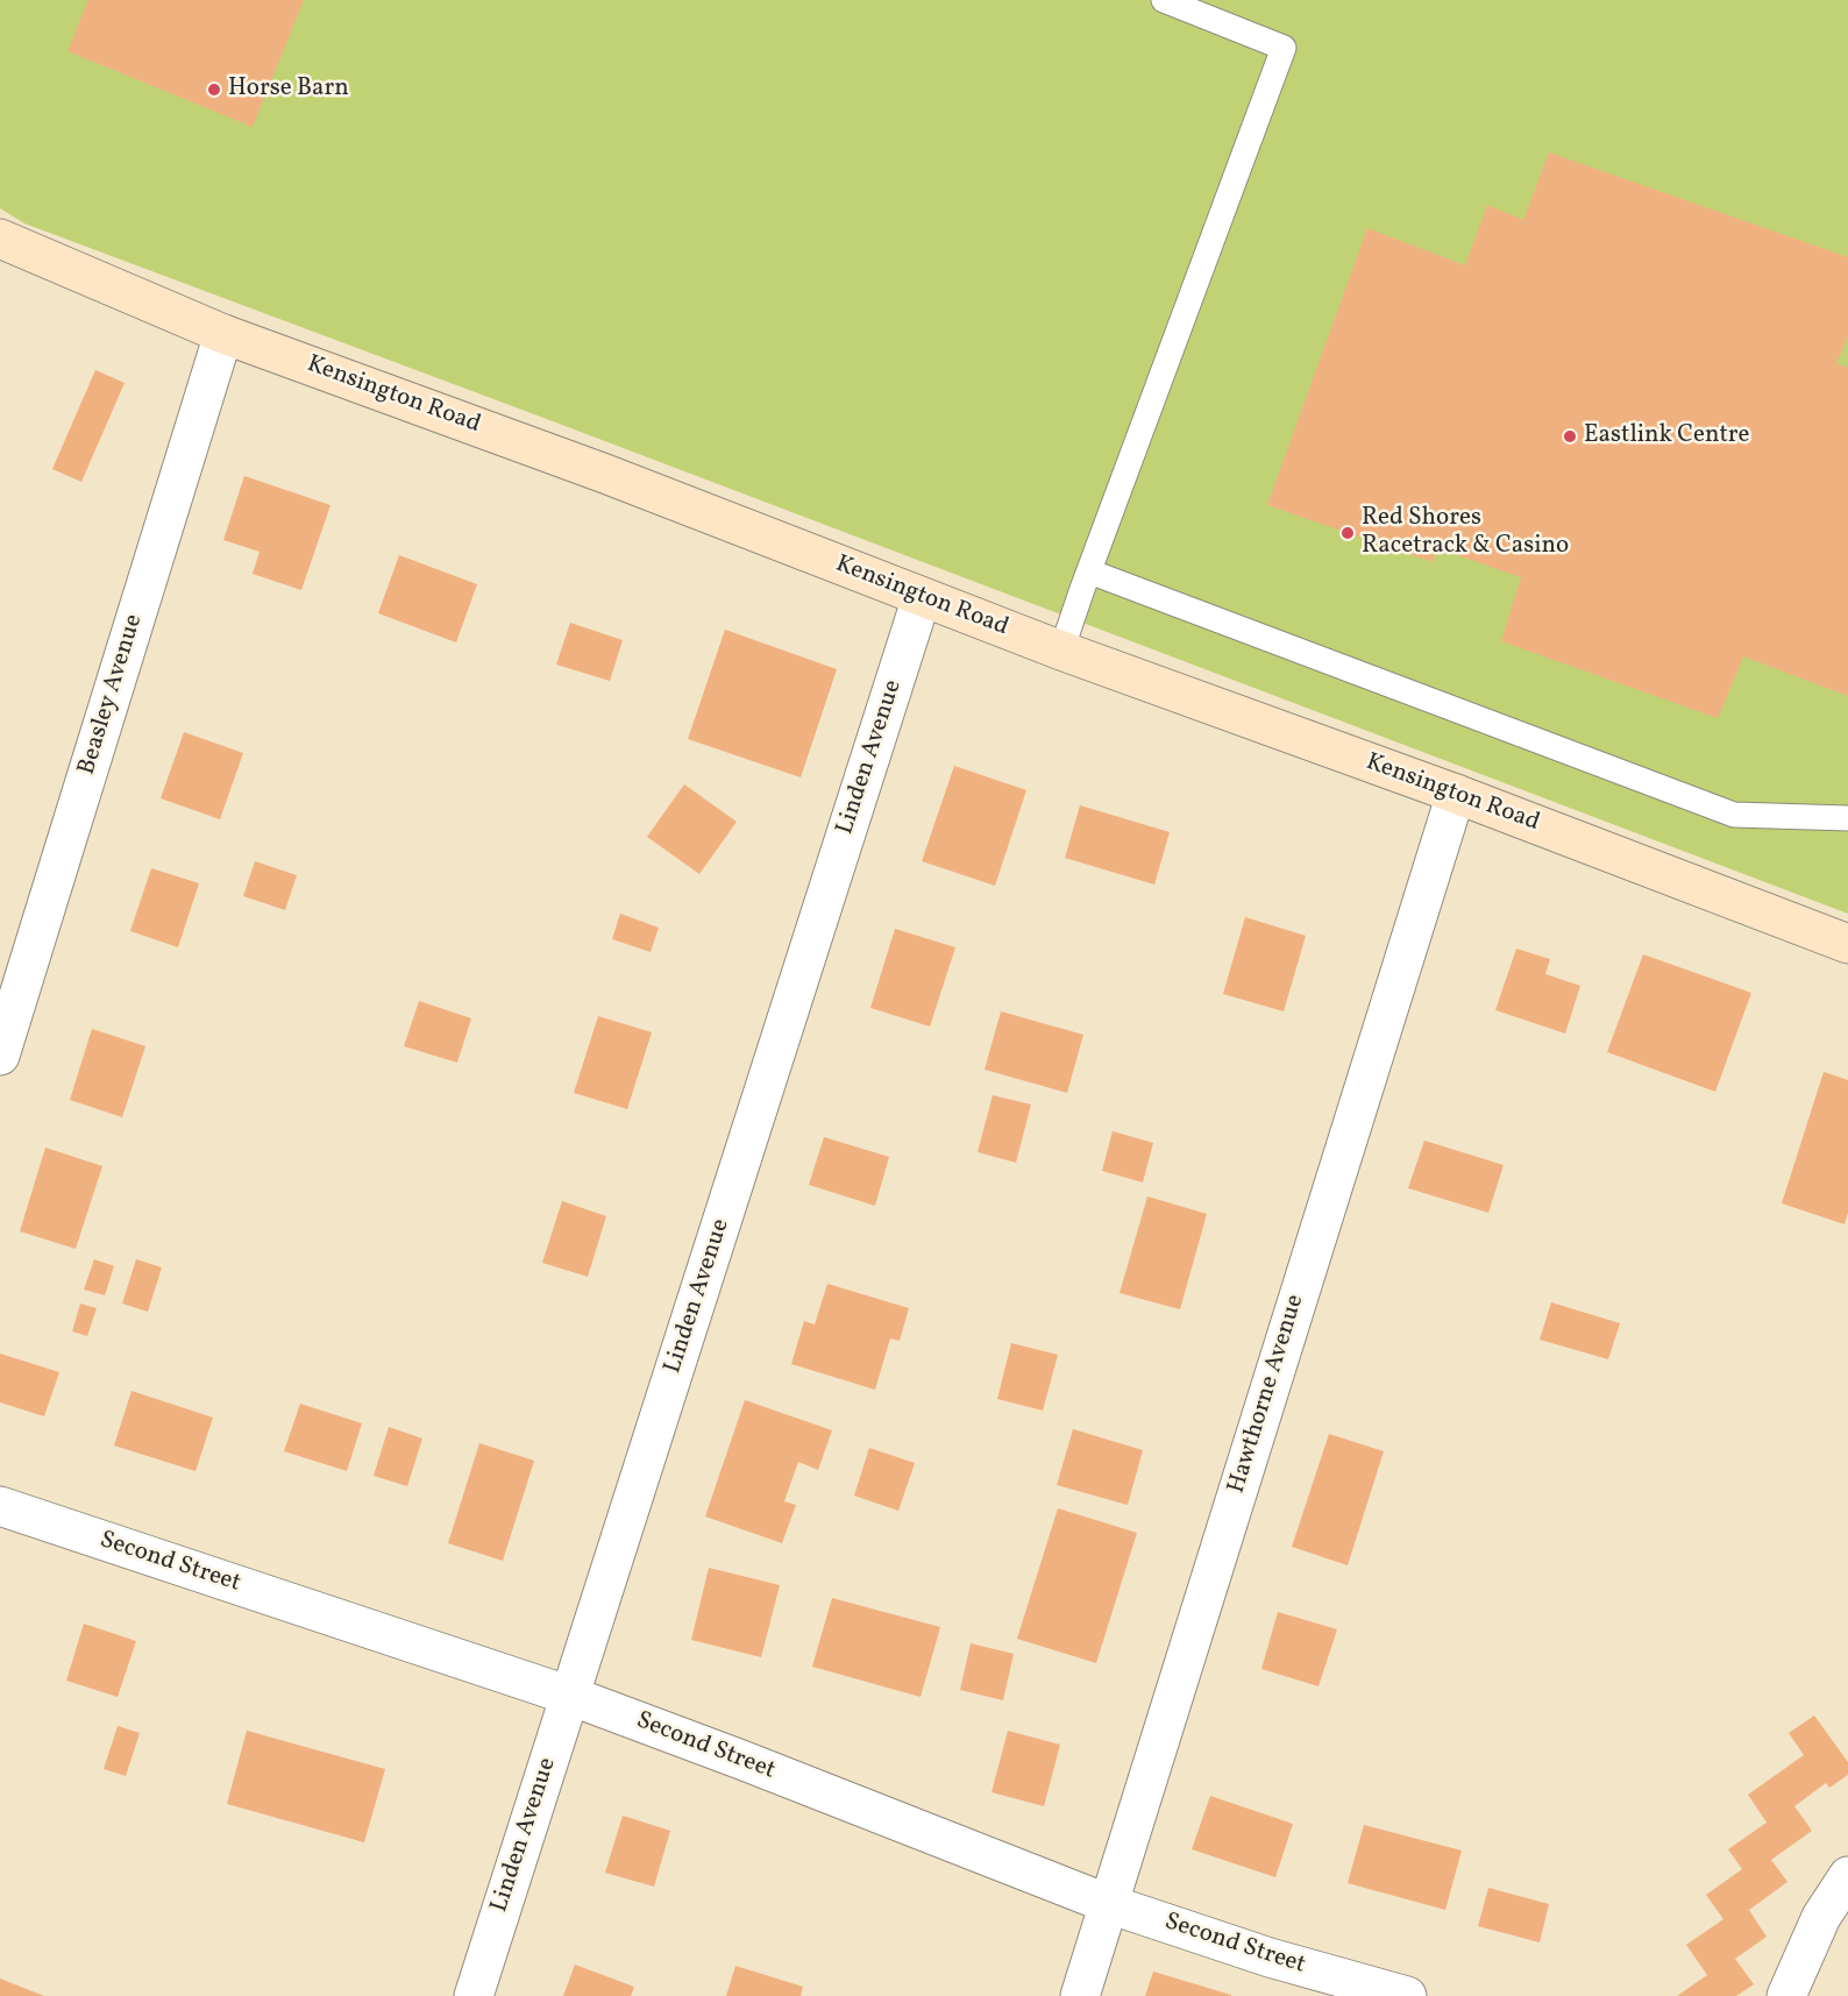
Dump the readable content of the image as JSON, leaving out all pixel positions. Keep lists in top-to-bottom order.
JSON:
{
  "streets": {
    "street": [
      "Kensington Road",
      "Beasley Avenue",
      "Linden Avenue",
      "Hawthorne Avenue",
      "Second Street"
    ]
  },
  "crossings": [
    ["Kensington Road", "Beasley Avenue"],
    ["Kensington Road", "Linden Avenue"],
    ["Kensington Road", "Hawthorne Avenue"],
    ["Linden Avenue", "Second Street"],
    ["Hawthorne Avenue", "Second Street"]
  ],
  "places": ["Horse Barn", "Eastlink Centre", "Red Shores Racetrack & Casino"]
}
